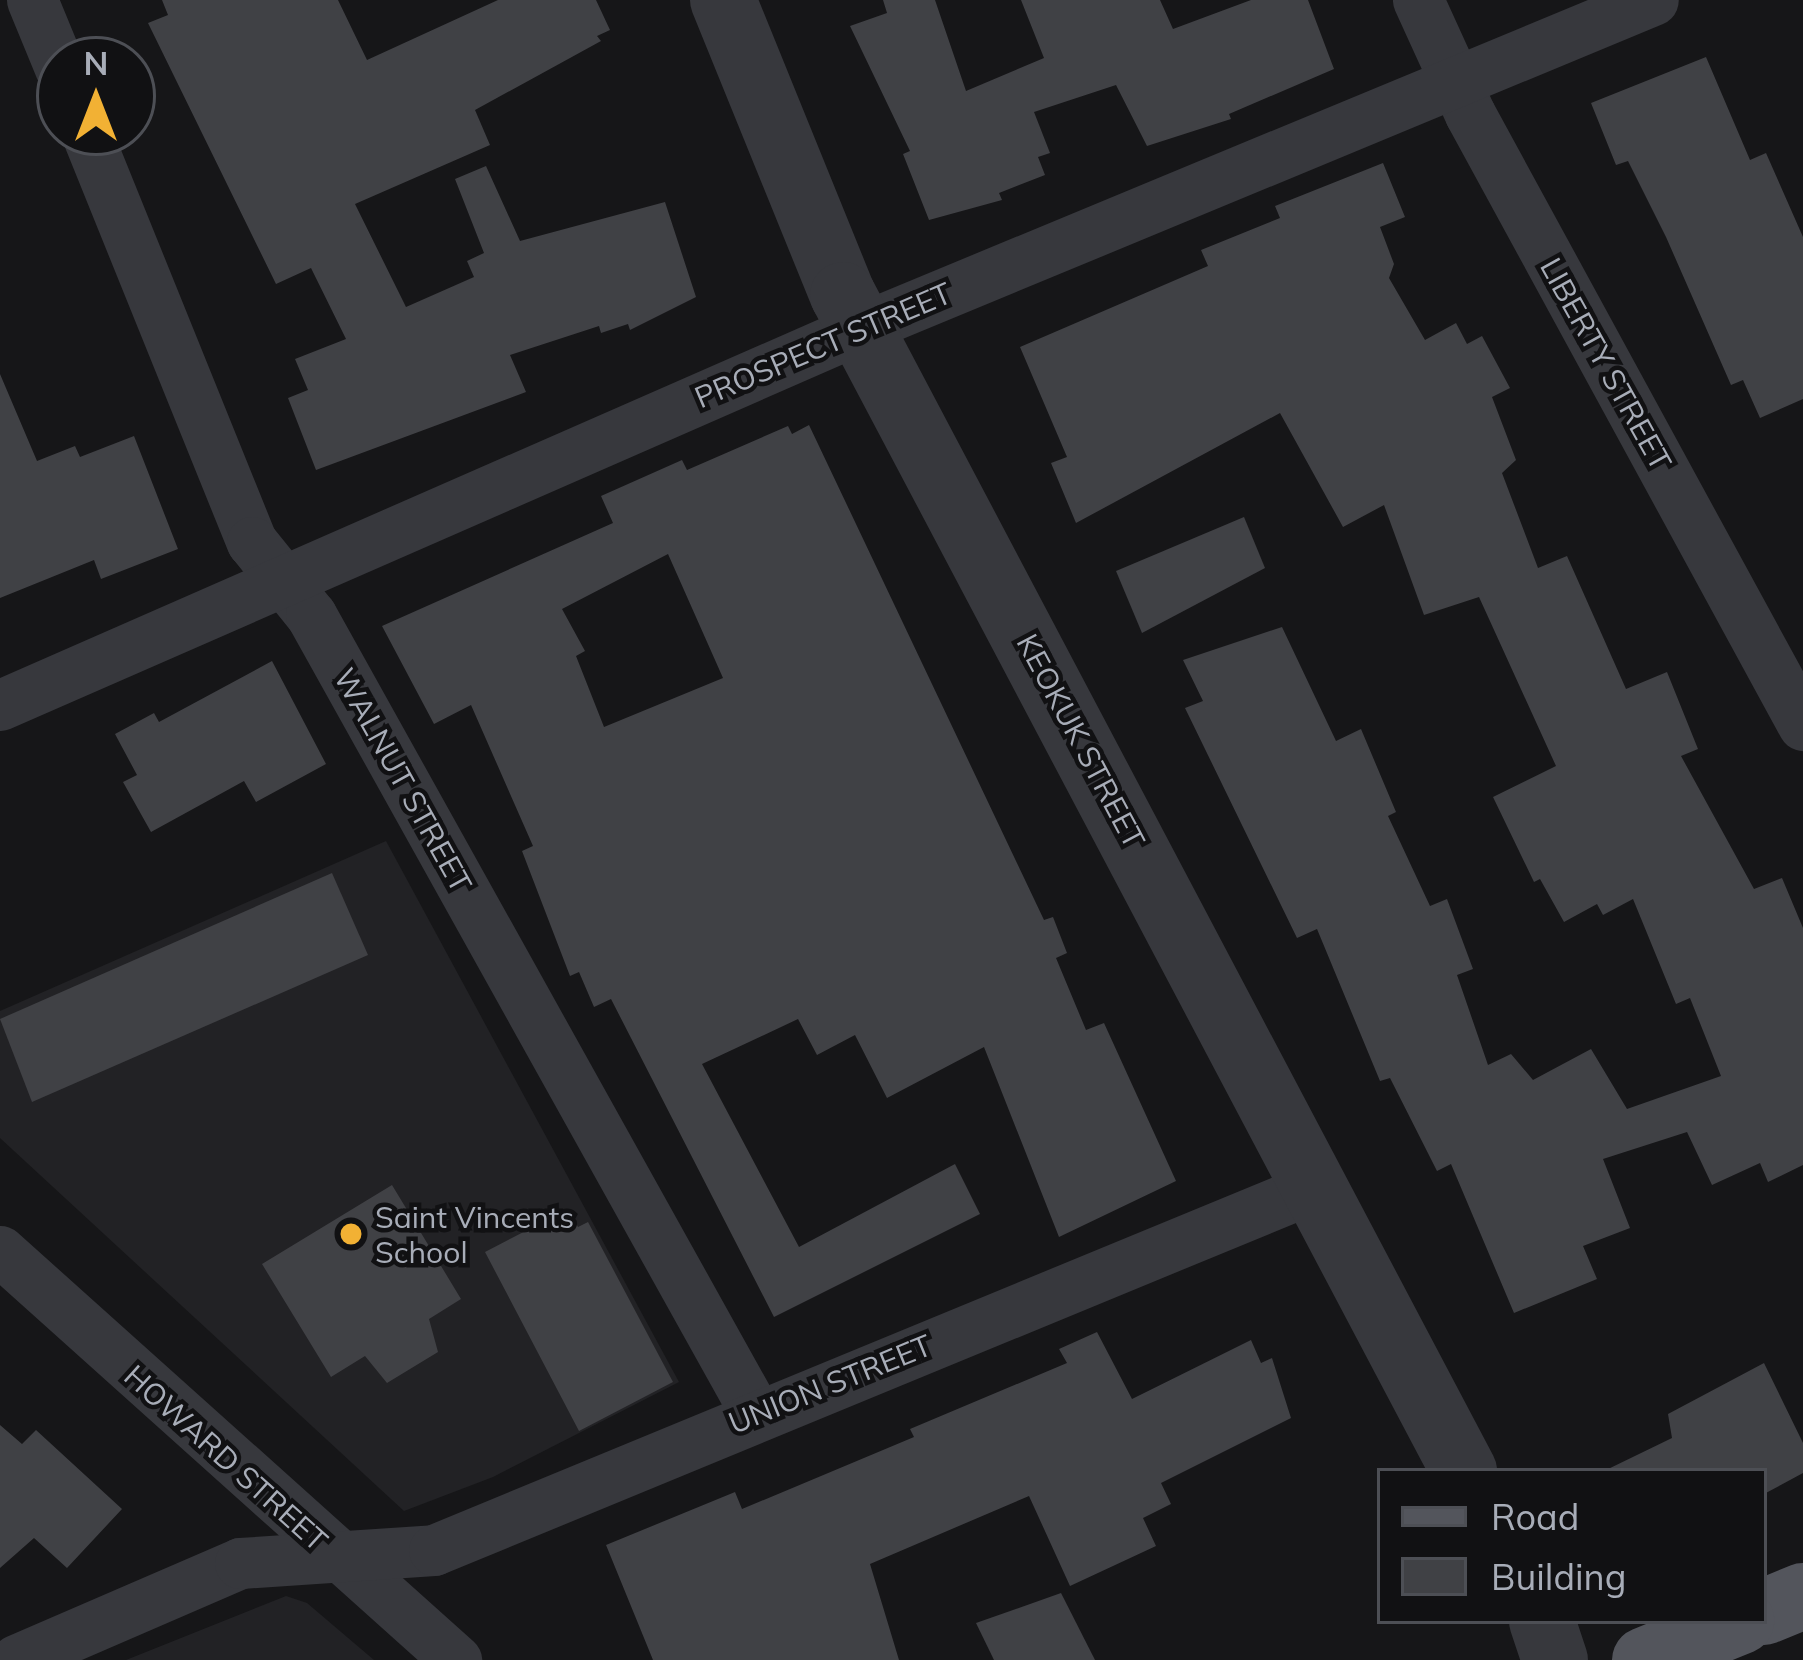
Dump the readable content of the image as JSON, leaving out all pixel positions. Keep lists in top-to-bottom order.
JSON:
{
  "streets": {
    "street": [
      "PROSPECT STREET",
      "LIBERTY STREET",
      "KEOKUK STREET",
      "WALNUT STREET",
      "UNION STREET",
      "HOWARD STREET"
    ]
  },
  "crossings": [
    ["PROSPECT STREET", "LIBERTY STREET"],
    ["PROSPECT STREET", "KEOKUK STREET"],
    ["PROSPECT STREET", "WALNUT STREET"],
    ["KEOKUK STREET", "UNION STREET"],
    ["WALNUT STREET", "UNION STREET"],
    ["UNION STREET", "HOWARD STREET"]
  ],
  "places": ["Saint Vincents School"],
  "legend": ["Road", "Building"],
  "north": "top"
}
